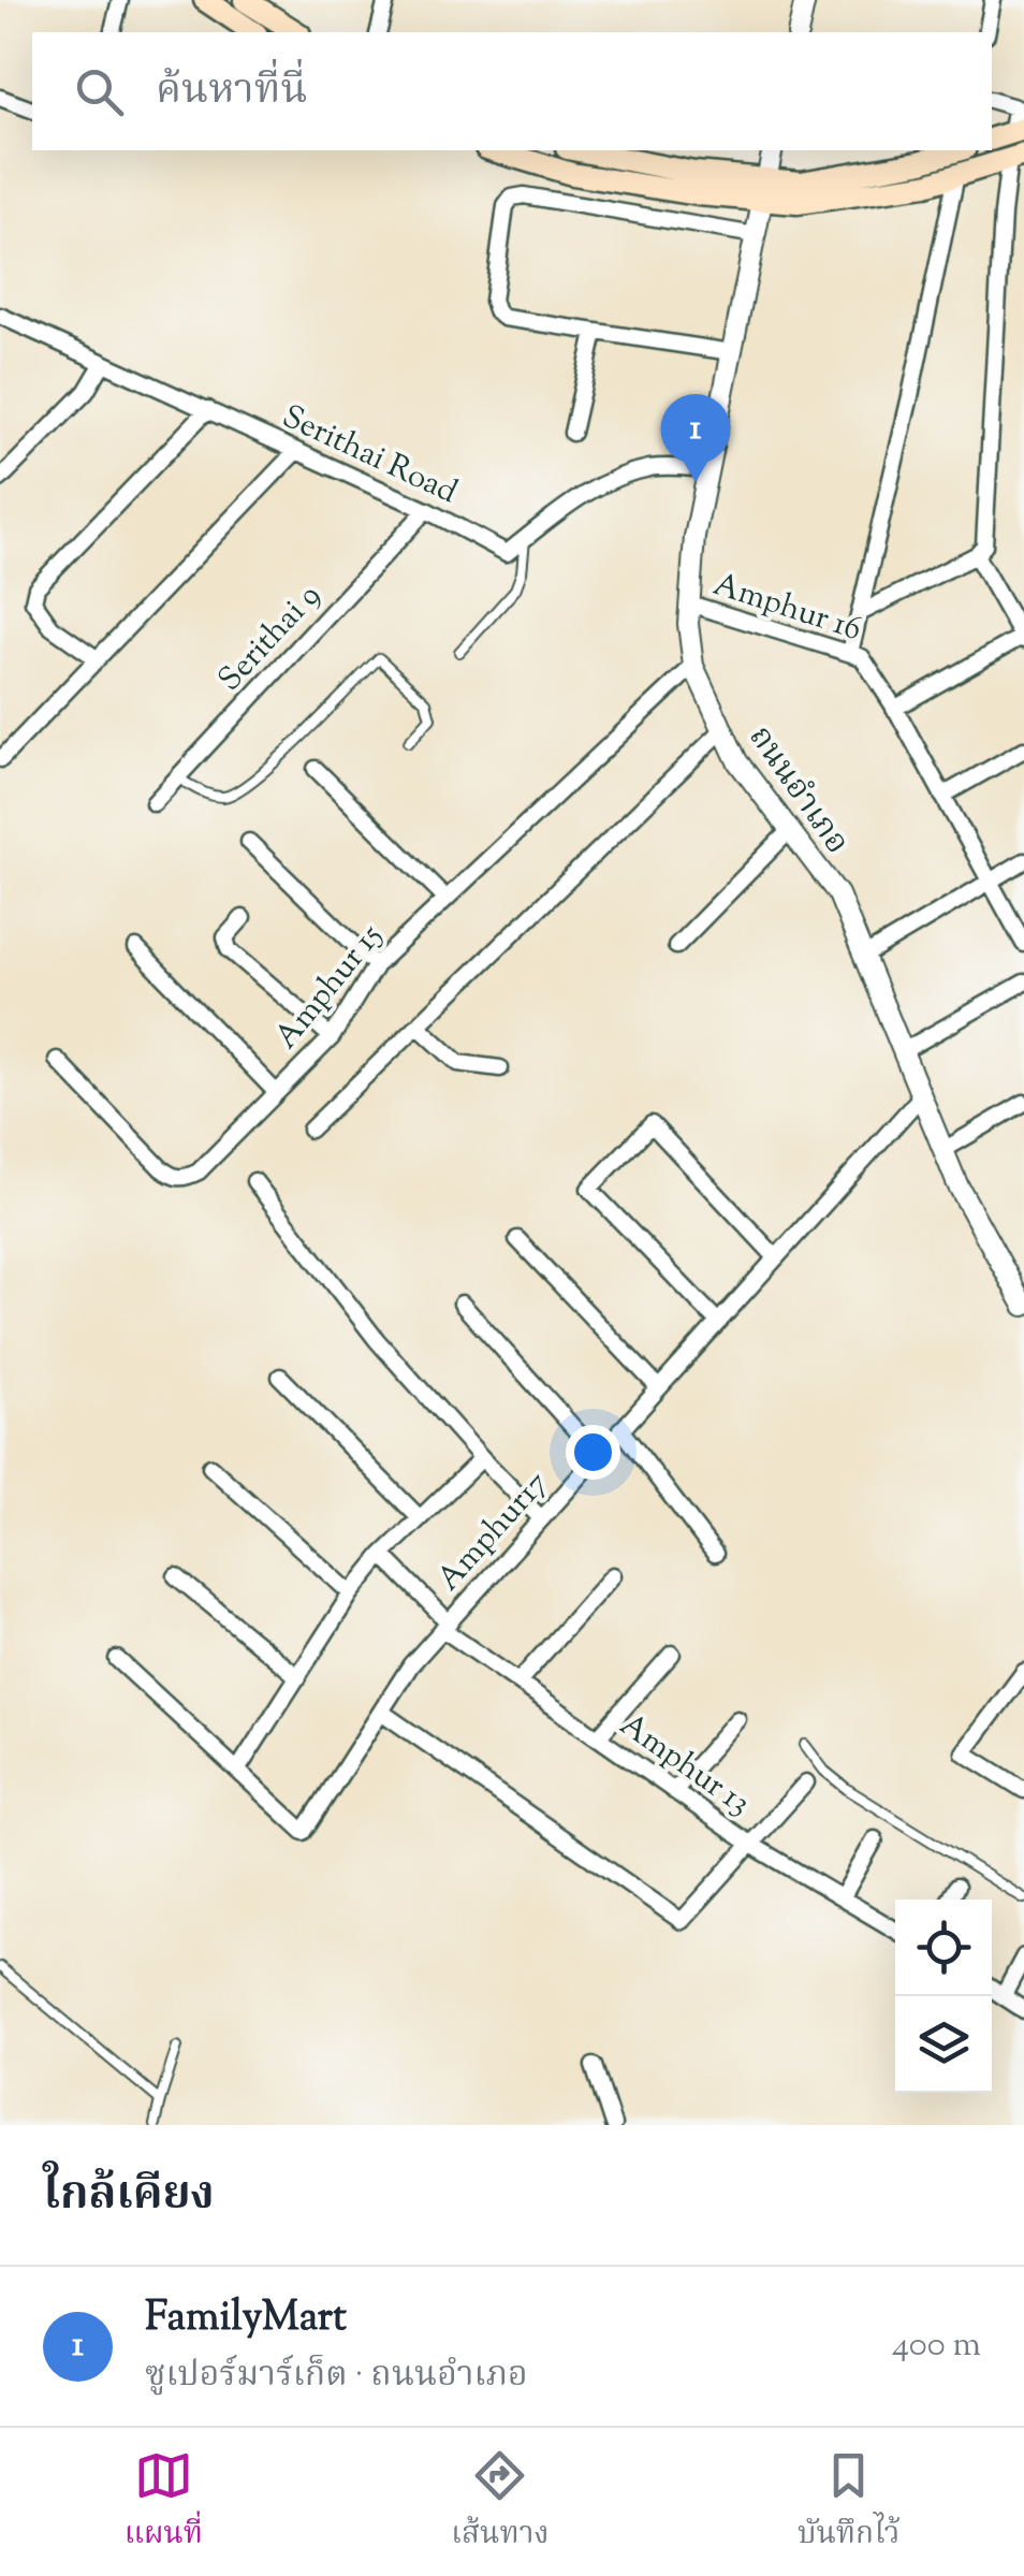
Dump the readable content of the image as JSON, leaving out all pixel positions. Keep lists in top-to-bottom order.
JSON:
{
  "streets": {
    "street": [
      "Serithai Road",
      "Amphur 16",
      "Serithai 9",
      "ถนนอำเภอ",
      "Amphur 15",
      "Amphur17",
      "Amphur 13"
    ]
  },
  "crossings": [
    ["Serithai Road", "Serithai 9"],
    ["Amphur 16", "ถนนอำเภอ"],
    ["ถนนอำเภอ", "Amphur 15"],
    ["ถนนอำเภอ", "Amphur17"],
    ["Amphur17", "Amphur 13"]
  ],
  "page": {
    "search": "ค้นหาที่นี่",
    "pins": "1",
    "heading": "ใกล้เคียง",
    "list": [
      {
        "mark": "1",
        "name": "FamilyMart",
        "note": "ซูเปอร์มาร์เก็ต · ถนนอำเภอ",
        "value": "400 m"
      }
    ],
    "nav": ["แผนที่", "เส้นทาง", "บันทึกไว้"]
  }
}
